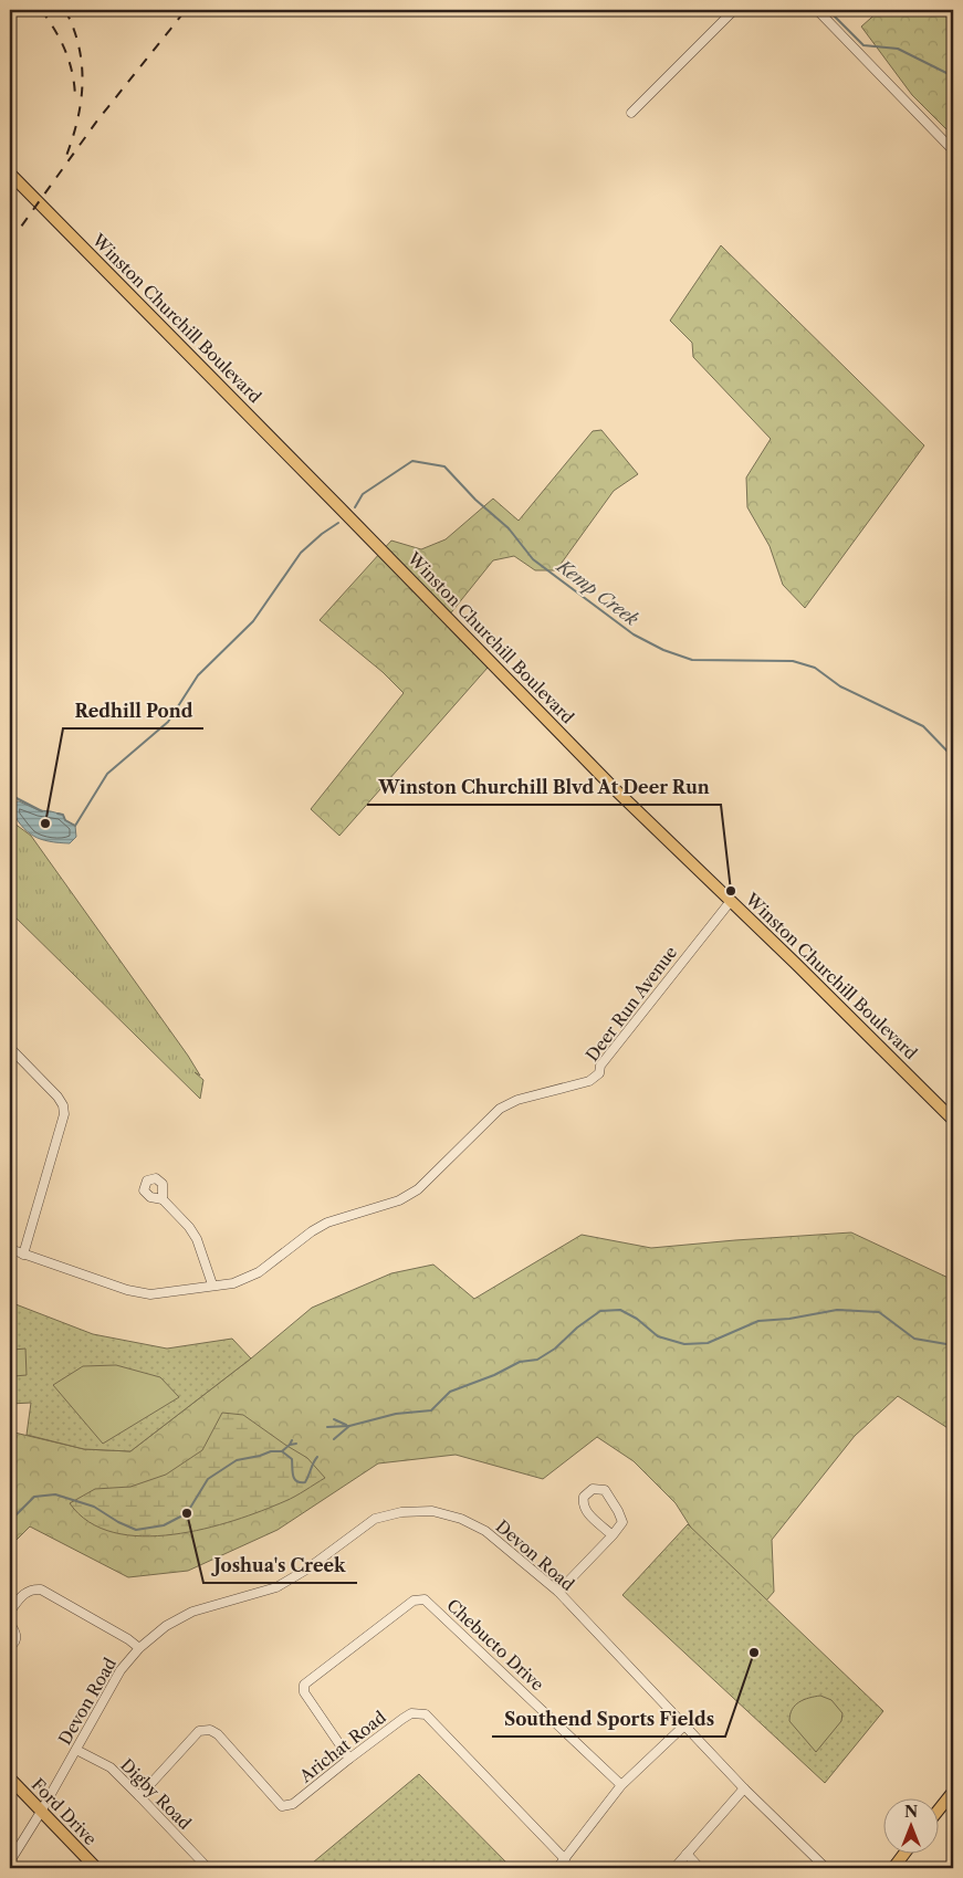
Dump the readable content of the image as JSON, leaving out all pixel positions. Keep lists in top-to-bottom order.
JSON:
{
  "streets": {
    "main road": ["Winston Churchill Boulevard", "Ford Drive"],
    "street": [
      "Deer Run Avenue",
      "Devon Road",
      "Chebucto Drive",
      "Arichat Road",
      "Digby Road"
    ]
  },
  "crossings": [
    ["Winston Churchill Boulevard", "Deer Run Avenue"],
    ["Devon Road", "Digby Road"],
    ["Devon Road", "Ford Drive"],
    ["Chebucto Drive", "Arichat Road"],
    ["Arichat Road", "Digby Road"]
  ],
  "water": ["Kemp Creek"],
  "places": [
    "Redhill Pond",
    "Winston Churchill Blvd At Deer Run",
    "Joshua's Creek",
    "Southend Sports Fields"
  ],
  "north": "top"
}
